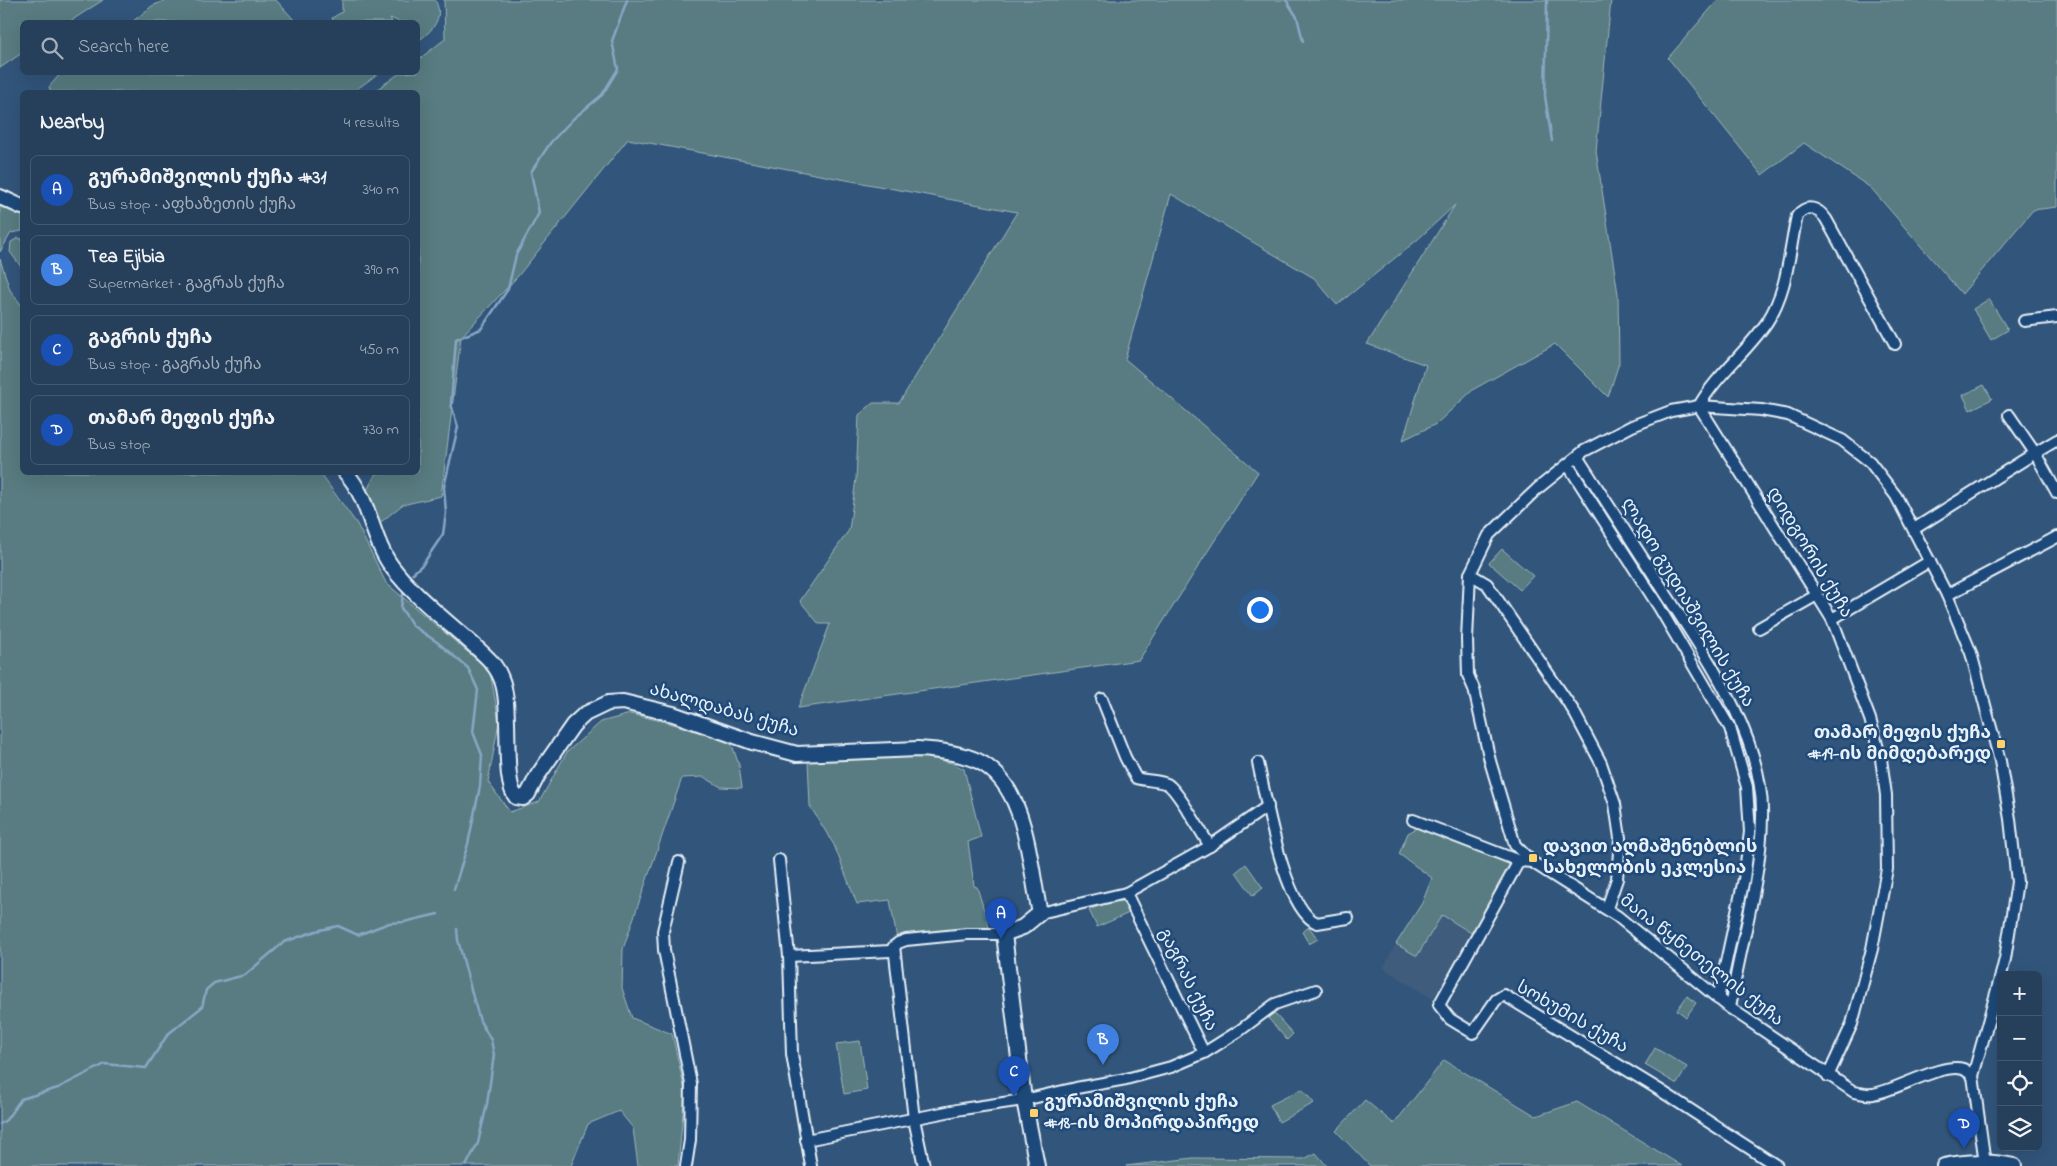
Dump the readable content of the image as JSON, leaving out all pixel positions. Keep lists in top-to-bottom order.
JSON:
{
  "streets": {
    "street": [
      "დიდგორის ქუჩა",
      "ლადო გუდიაშვილის ქუჩა",
      "ახალდაბას ქუჩა",
      "მაია წყნეთელის ქუჩა",
      "გაგრას ქუჩა",
      "სოხუმის ქუჩა"
    ]
  },
  "crossings": [
    ["დიდგორის ქუჩა", "მაია წყნეთელის ქუჩა"],
    ["ლადო გუდიაშვილის ქუჩა", "მაია წყნეთელის ქუჩა"]
  ],
  "places": {
    "transit": ["თამარ მეფის ქუჩა #19-ის მიმდებარედ", "დავით აღმაშენებლის სახელობის ეკლესია", "გურამიშვილის ქუჩა #18-ის მოპირდაპირედ"]
  },
  "page": {
    "search": "Search here",
    "heading": ["Nearby", "4 results"],
    "list": [
      {
        "mark": "A",
        "name": "გურამიშვილის ქუჩა #31",
        "note": "Bus stop · აფხაზეთის ქუჩა",
        "value": "340 m"
      },
      {
        "mark": "B",
        "name": "Tea Ejibia",
        "note": "Supermarket · გაგრას ქუჩა",
        "value": "390 m"
      },
      {
        "mark": "C",
        "name": "გაგრის ქუჩა",
        "note": "Bus stop · გაგრას ქუჩა",
        "value": "450 m"
      },
      {
        "mark": "D",
        "name": "თამარ მეფის ქუჩა",
        "note": "Bus stop",
        "value": "730 m"
      }
    ],
    "pins": [
      "A",
      "B",
      "C",
      "D"
    ],
    "map_buttons": ["+", "−"]
  }
}
